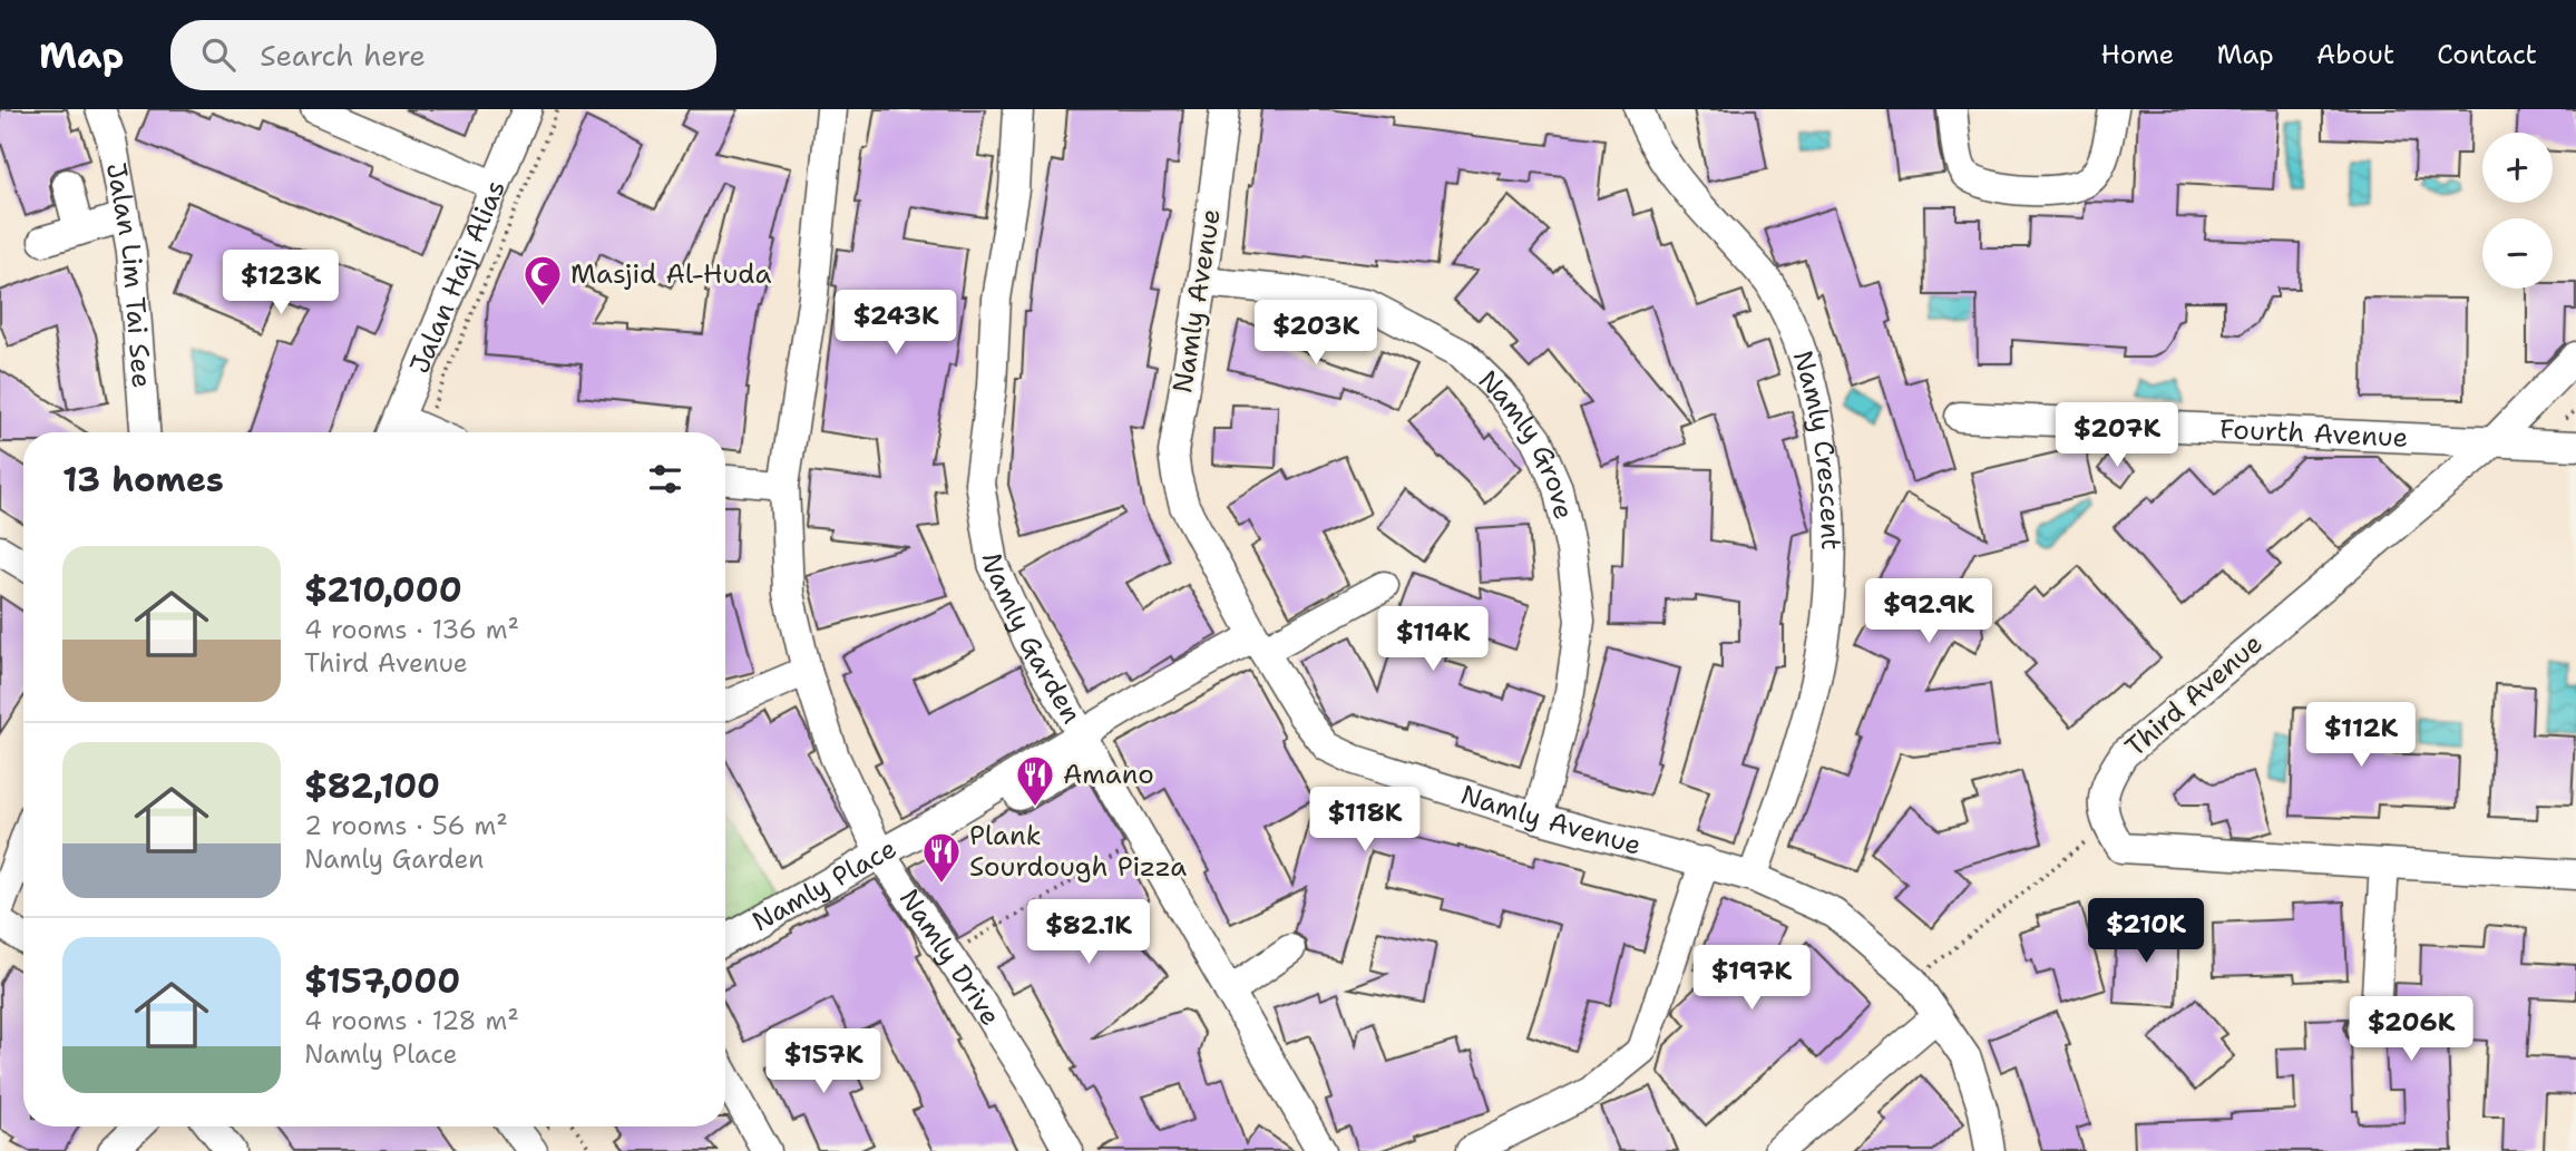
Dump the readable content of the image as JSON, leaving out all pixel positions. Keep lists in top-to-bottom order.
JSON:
{
  "streets": {
    "street": [
      "Jalan Lim Tai See",
      "Jalan Haji Alias",
      "Namly Avenue",
      "Fourth Avenue",
      "Namly Grove",
      "Namly Crescent",
      "Namly Garden",
      "Third Avenue",
      "Namly Place",
      "Namly Drive"
    ]
  },
  "crossings": [
    ["Namly Avenue", "Namly Grove"],
    ["Namly Avenue", "Namly Crescent"],
    ["Namly Avenue", "Namly Place"],
    ["Fourth Avenue", "Third Avenue"],
    ["Namly Garden", "Namly Place"],
    ["Namly Place", "Namly Drive"]
  ],
  "places": {
    "mosque": ["Masjid Al-Huda"],
    "restaurant": ["Amano", "Plank Sourdough Pizza"]
  },
  "page": {
    "header": "Map",
    "search": "Search here",
    "nav": [
      "Home",
      "Map",
      "About",
      "Contact"
    ],
    "map_buttons": ["+", "−"],
    "price": [
      "$123K",
      "$243K",
      "$203K",
      "$207K",
      "$92.9K",
      "$114K",
      "$112K",
      "$118K",
      "$210K",
      "$82.1K",
      "$197K",
      "$206K",
      "$157K"
    ],
    "heading": "13 homes",
    "list": [
      {
        "name": "$210,000",
        "note": "4 rooms · 136 m² · Third Avenue"
      },
      {
        "name": "$82,100",
        "note": "2 rooms · 56 m² · Namly Garden"
      },
      {
        "name": "$157,000",
        "note": "4 rooms · 128 m² · Namly Place"
      }
    ]
  }
}
